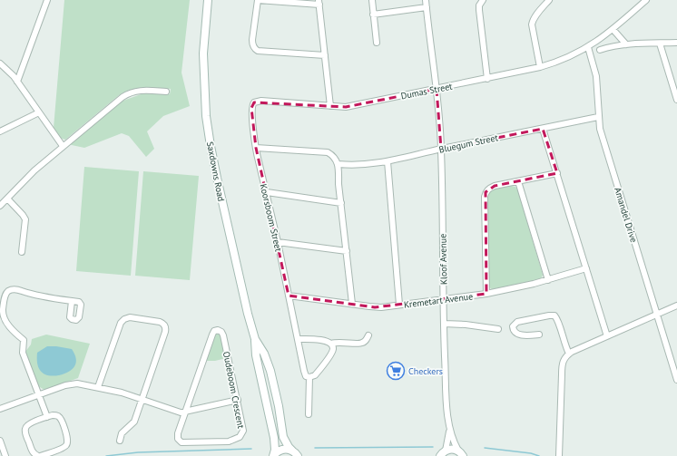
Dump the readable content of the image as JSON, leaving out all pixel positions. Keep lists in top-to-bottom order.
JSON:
{
  "streets": {
    "street": [
      "Dumas Street",
      "Bluegum Street",
      "Saxdowns Road",
      "Amandel Drive",
      "Koorsboom Street",
      "Kloof Avenue",
      "Kremetart Avenue",
      "Oudeboom Crescent"
    ]
  },
  "crossings": [
    ["Dumas Street", "Amandel Drive"],
    ["Dumas Street", "Koorsboom Street"],
    ["Dumas Street", "Kloof Avenue"],
    ["Bluegum Street", "Amandel Drive"],
    ["Bluegum Street", "Kloof Avenue"],
    ["Koorsboom Street", "Kremetart Avenue"],
    ["Kloof Avenue", "Kremetart Avenue"]
  ],
  "places": {
    "supermarket": ["Checkers"]
  }
}
